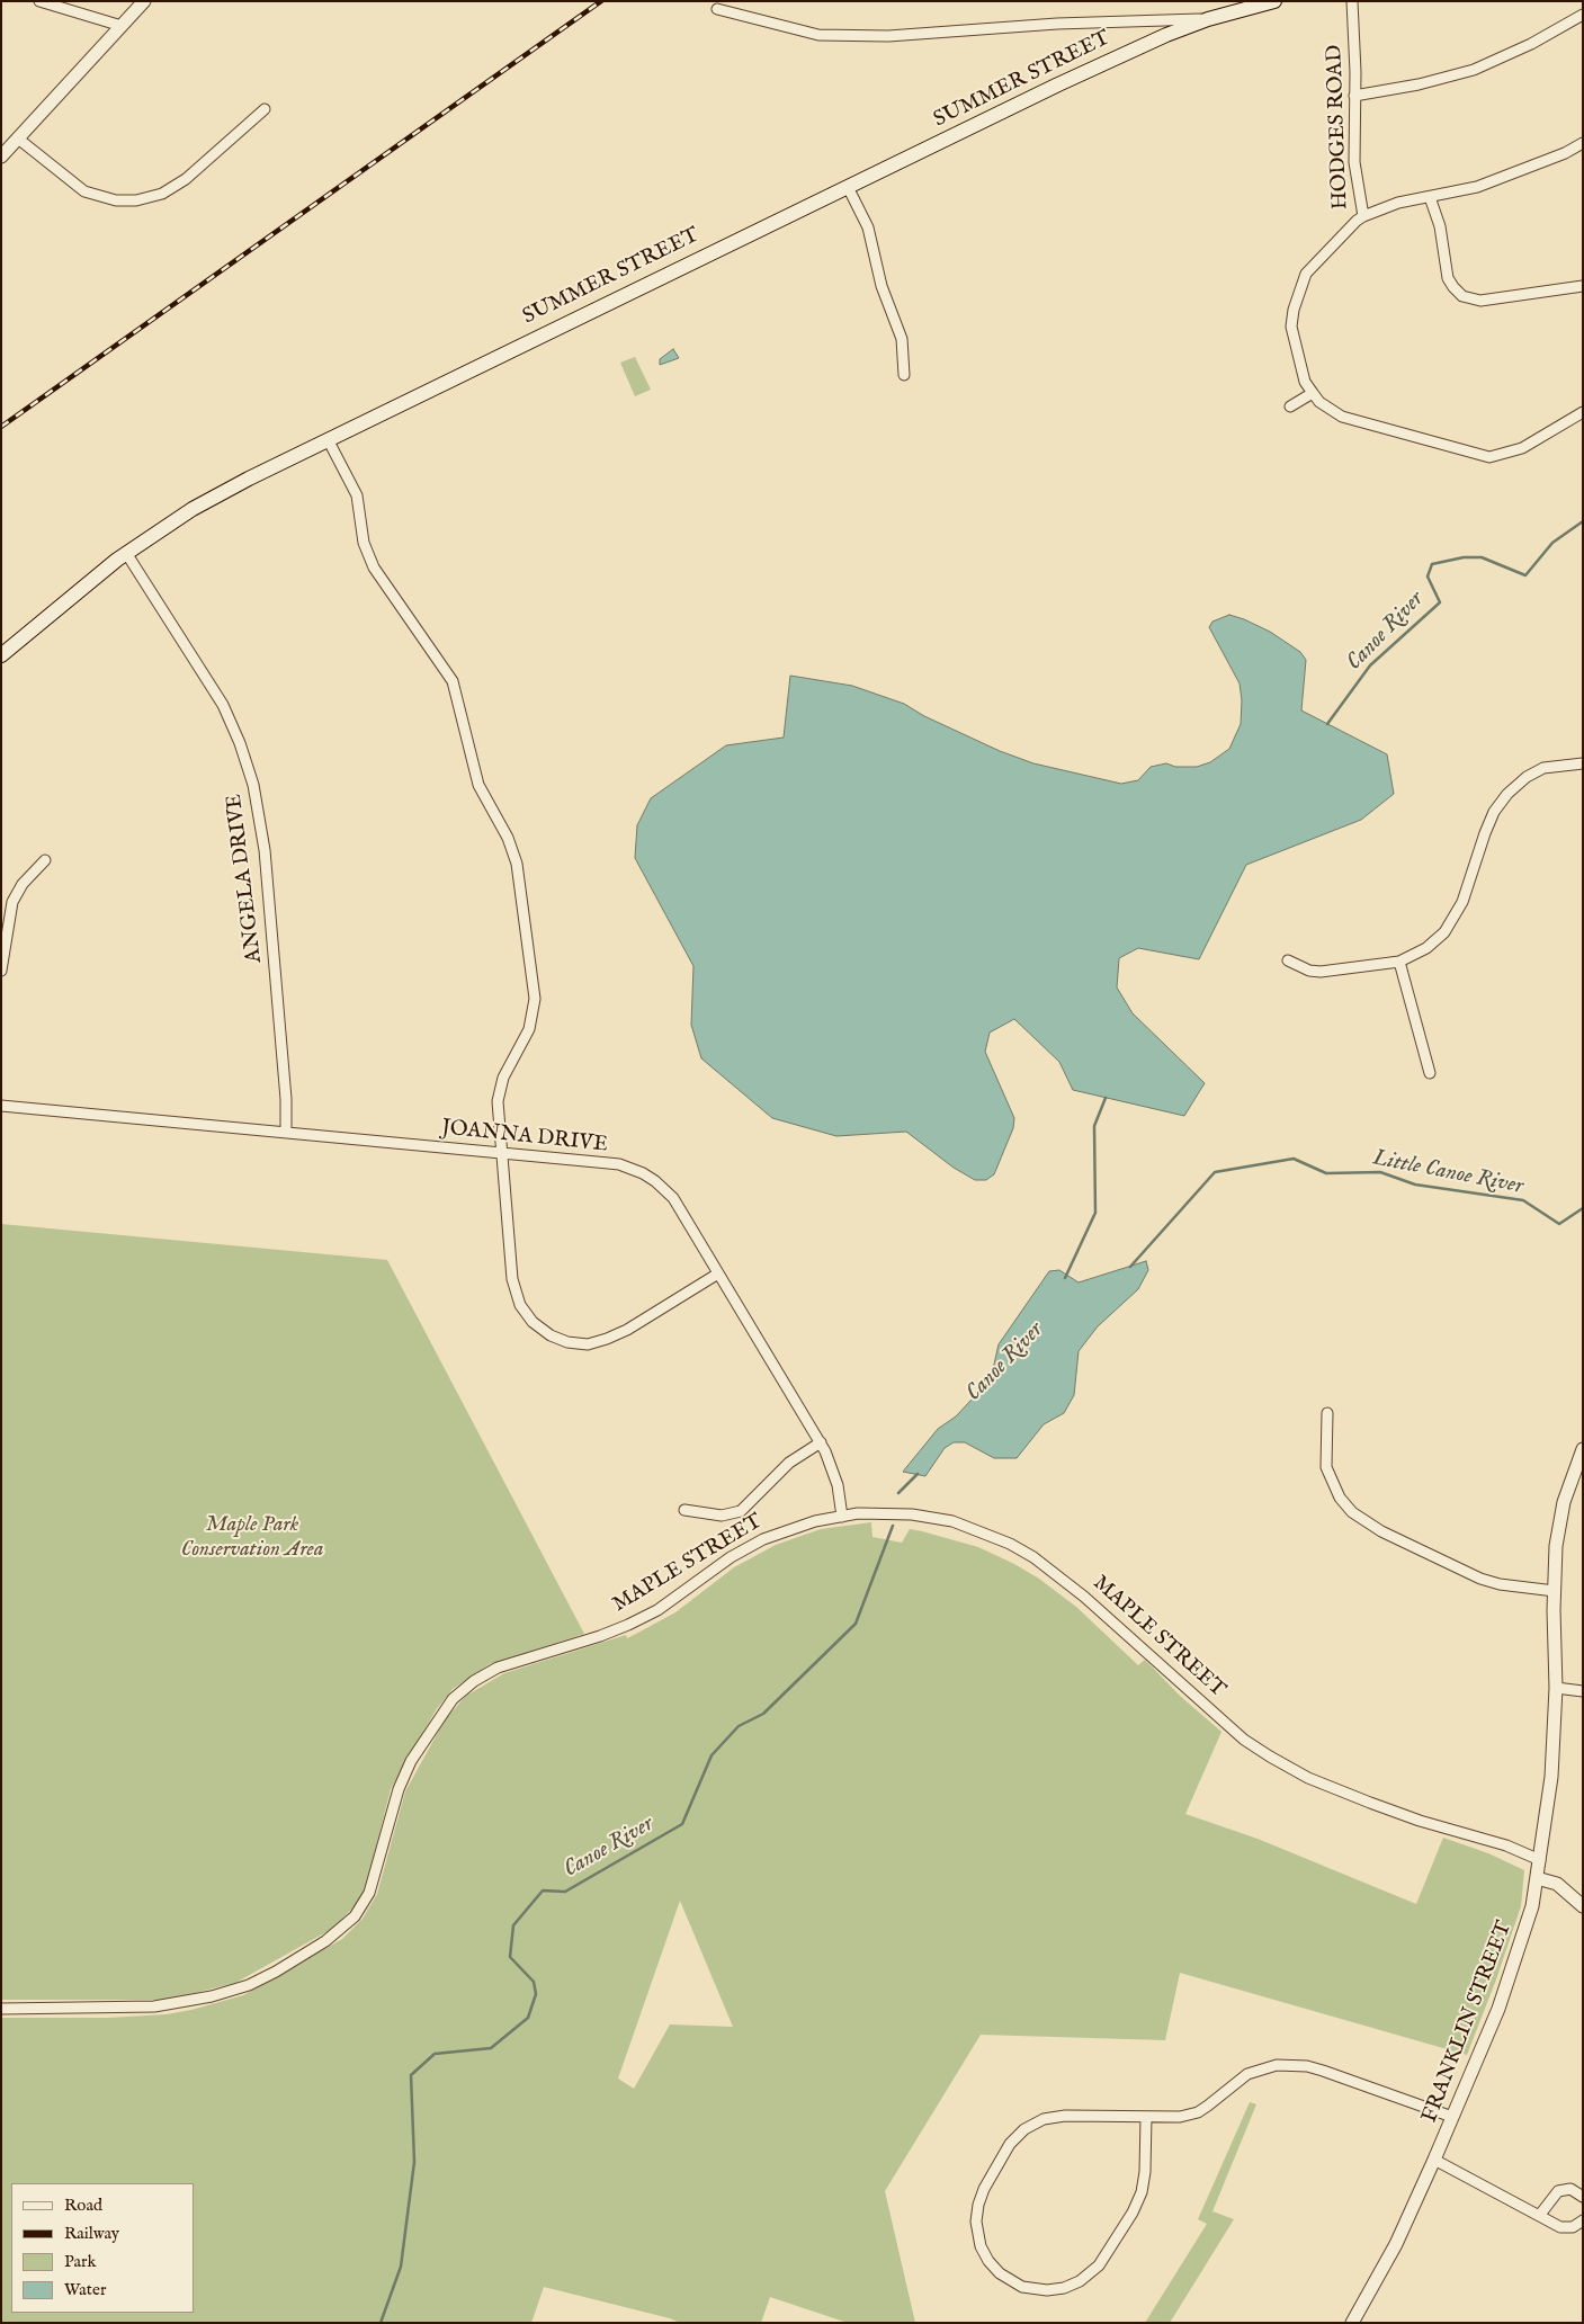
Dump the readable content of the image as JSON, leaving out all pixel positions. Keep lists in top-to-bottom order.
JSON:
{
  "streets": {
    "main road": ["SUMMER STREET"],
    "street": [
      "HODGES ROAD",
      "ANGELA DRIVE",
      "JOANNA DRIVE",
      "MAPLE STREET",
      "FRANKLIN STREET"
    ]
  },
  "crossings": [
    ["SUMMER STREET", "ANGELA DRIVE"],
    ["ANGELA DRIVE", "JOANNA DRIVE"],
    ["JOANNA DRIVE", "MAPLE STREET"],
    ["MAPLE STREET", "FRANKLIN STREET"]
  ],
  "water": ["Canoe River", "Little Canoe River"],
  "parks": ["Maple Park Conservation Area"],
  "legend": [
    "Road",
    "Railway",
    "Park",
    "Water"
  ]
}
